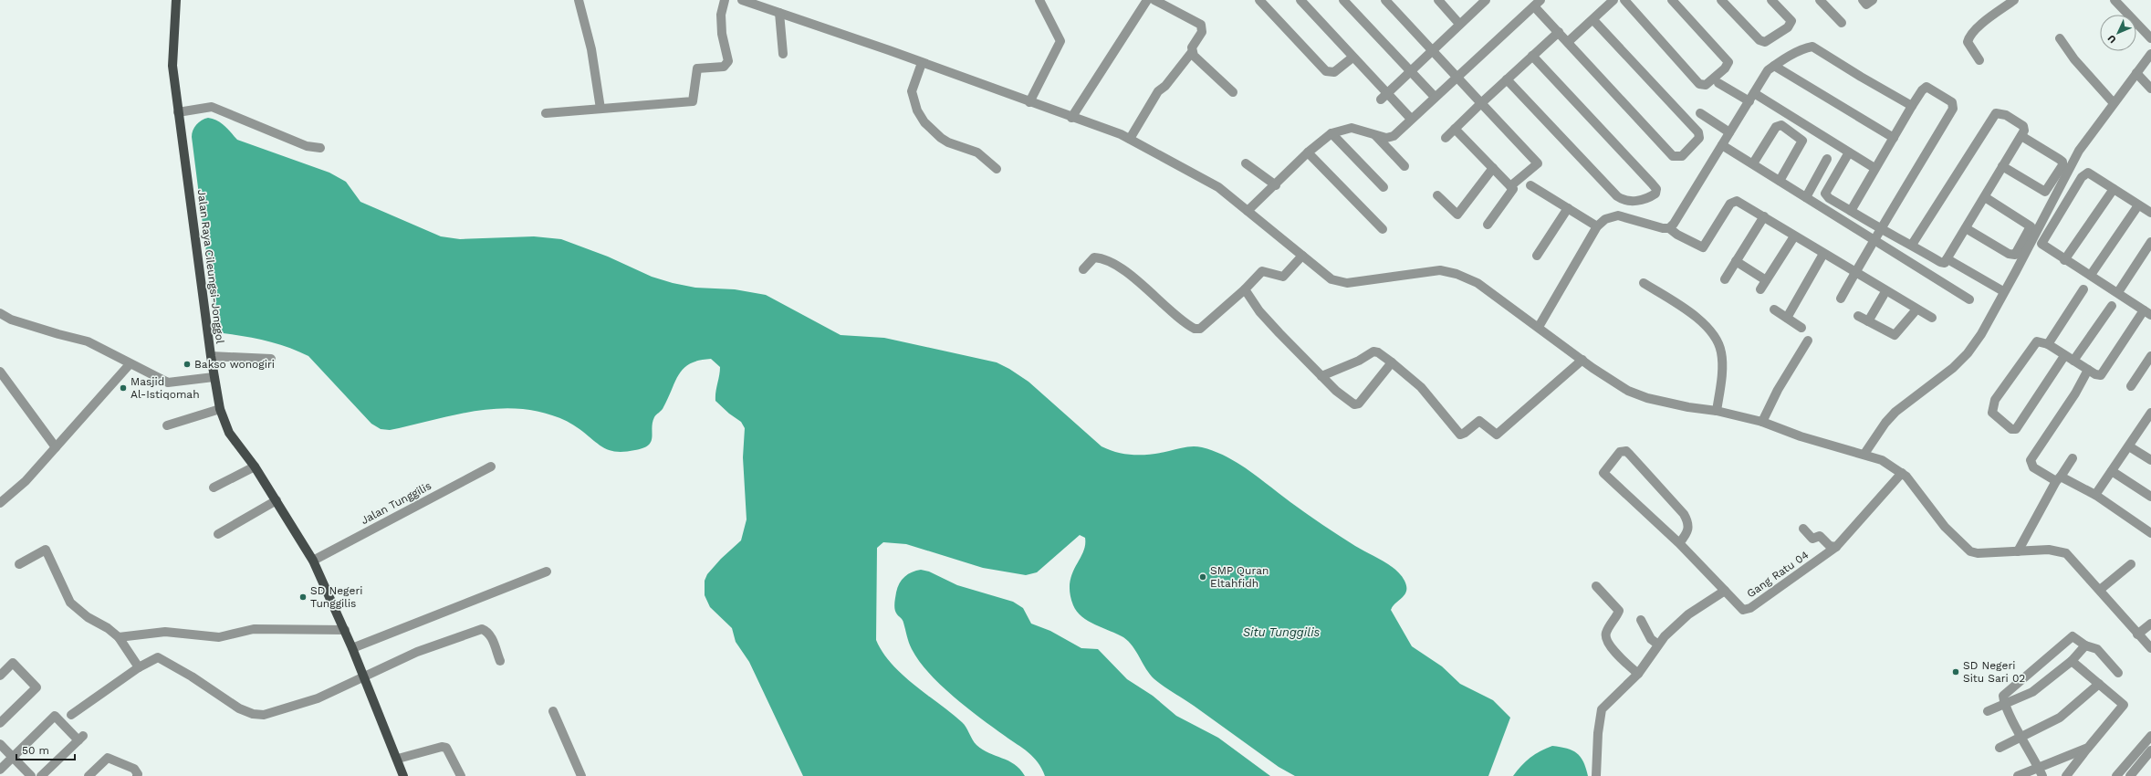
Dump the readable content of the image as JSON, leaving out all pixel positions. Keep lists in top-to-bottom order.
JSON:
{
  "streets": {
    "main road": ["Jalan Raya Cileungsi-Jonggol"],
    "street": ["Jalan Tunggilis", "Gang Ratu 04"]
  },
  "crossings": [
    ["Jalan Raya Cileungsi-Jonggol", "Jalan Tunggilis"]
  ],
  "water": ["Situ Tunggilis"],
  "places": [
    "Bakso wonogiri",
    "Masjid Al-Istiqomah",
    "SMP Quran Eltahfidh",
    "SD Negeri Tunggilis",
    "SD Negeri Situ Sari 02"
  ],
  "scale_bar": "50 m",
  "north": "bottom left"
}
